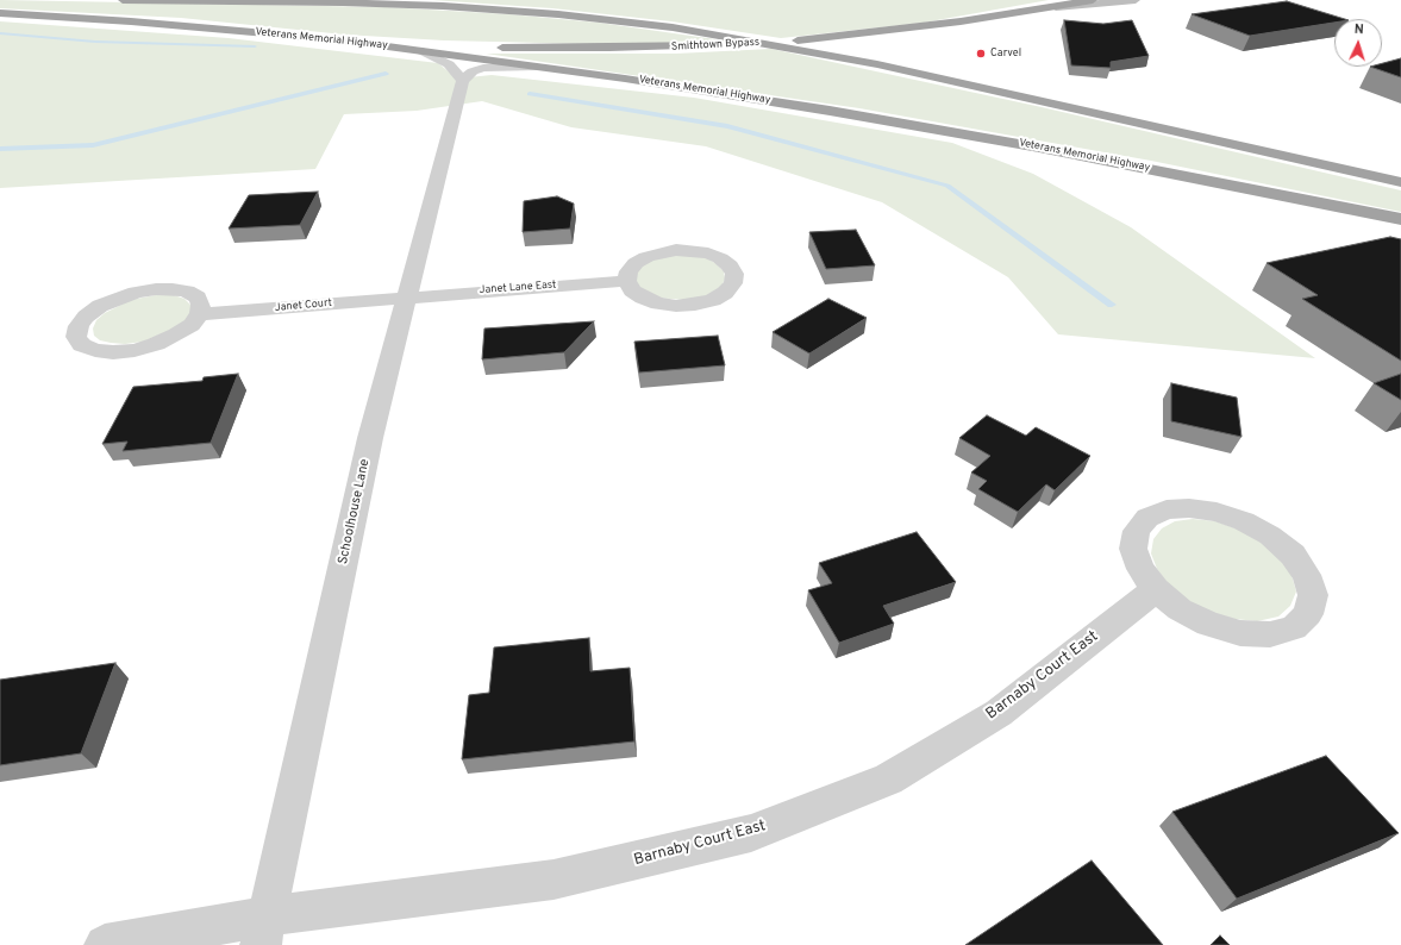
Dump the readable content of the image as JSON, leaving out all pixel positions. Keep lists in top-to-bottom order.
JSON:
{
  "streets": {
    "highway": ["Veterans Memorial Highway", "Smithtown Bypass"],
    "street": [
      "Janet Lane East",
      "Janet Court",
      "Schoolhouse Lane",
      "Barnaby Court East"
    ]
  },
  "crossings": [
    ["Veterans Memorial Highway", "Smithtown Bypass"],
    ["Janet Lane East", "Janet Court"],
    ["Janet Lane East", "Schoolhouse Lane"],
    ["Janet Court", "Schoolhouse Lane"],
    ["Schoolhouse Lane", "Barnaby Court East"]
  ],
  "places": ["Carvel"],
  "north": "top"
}
